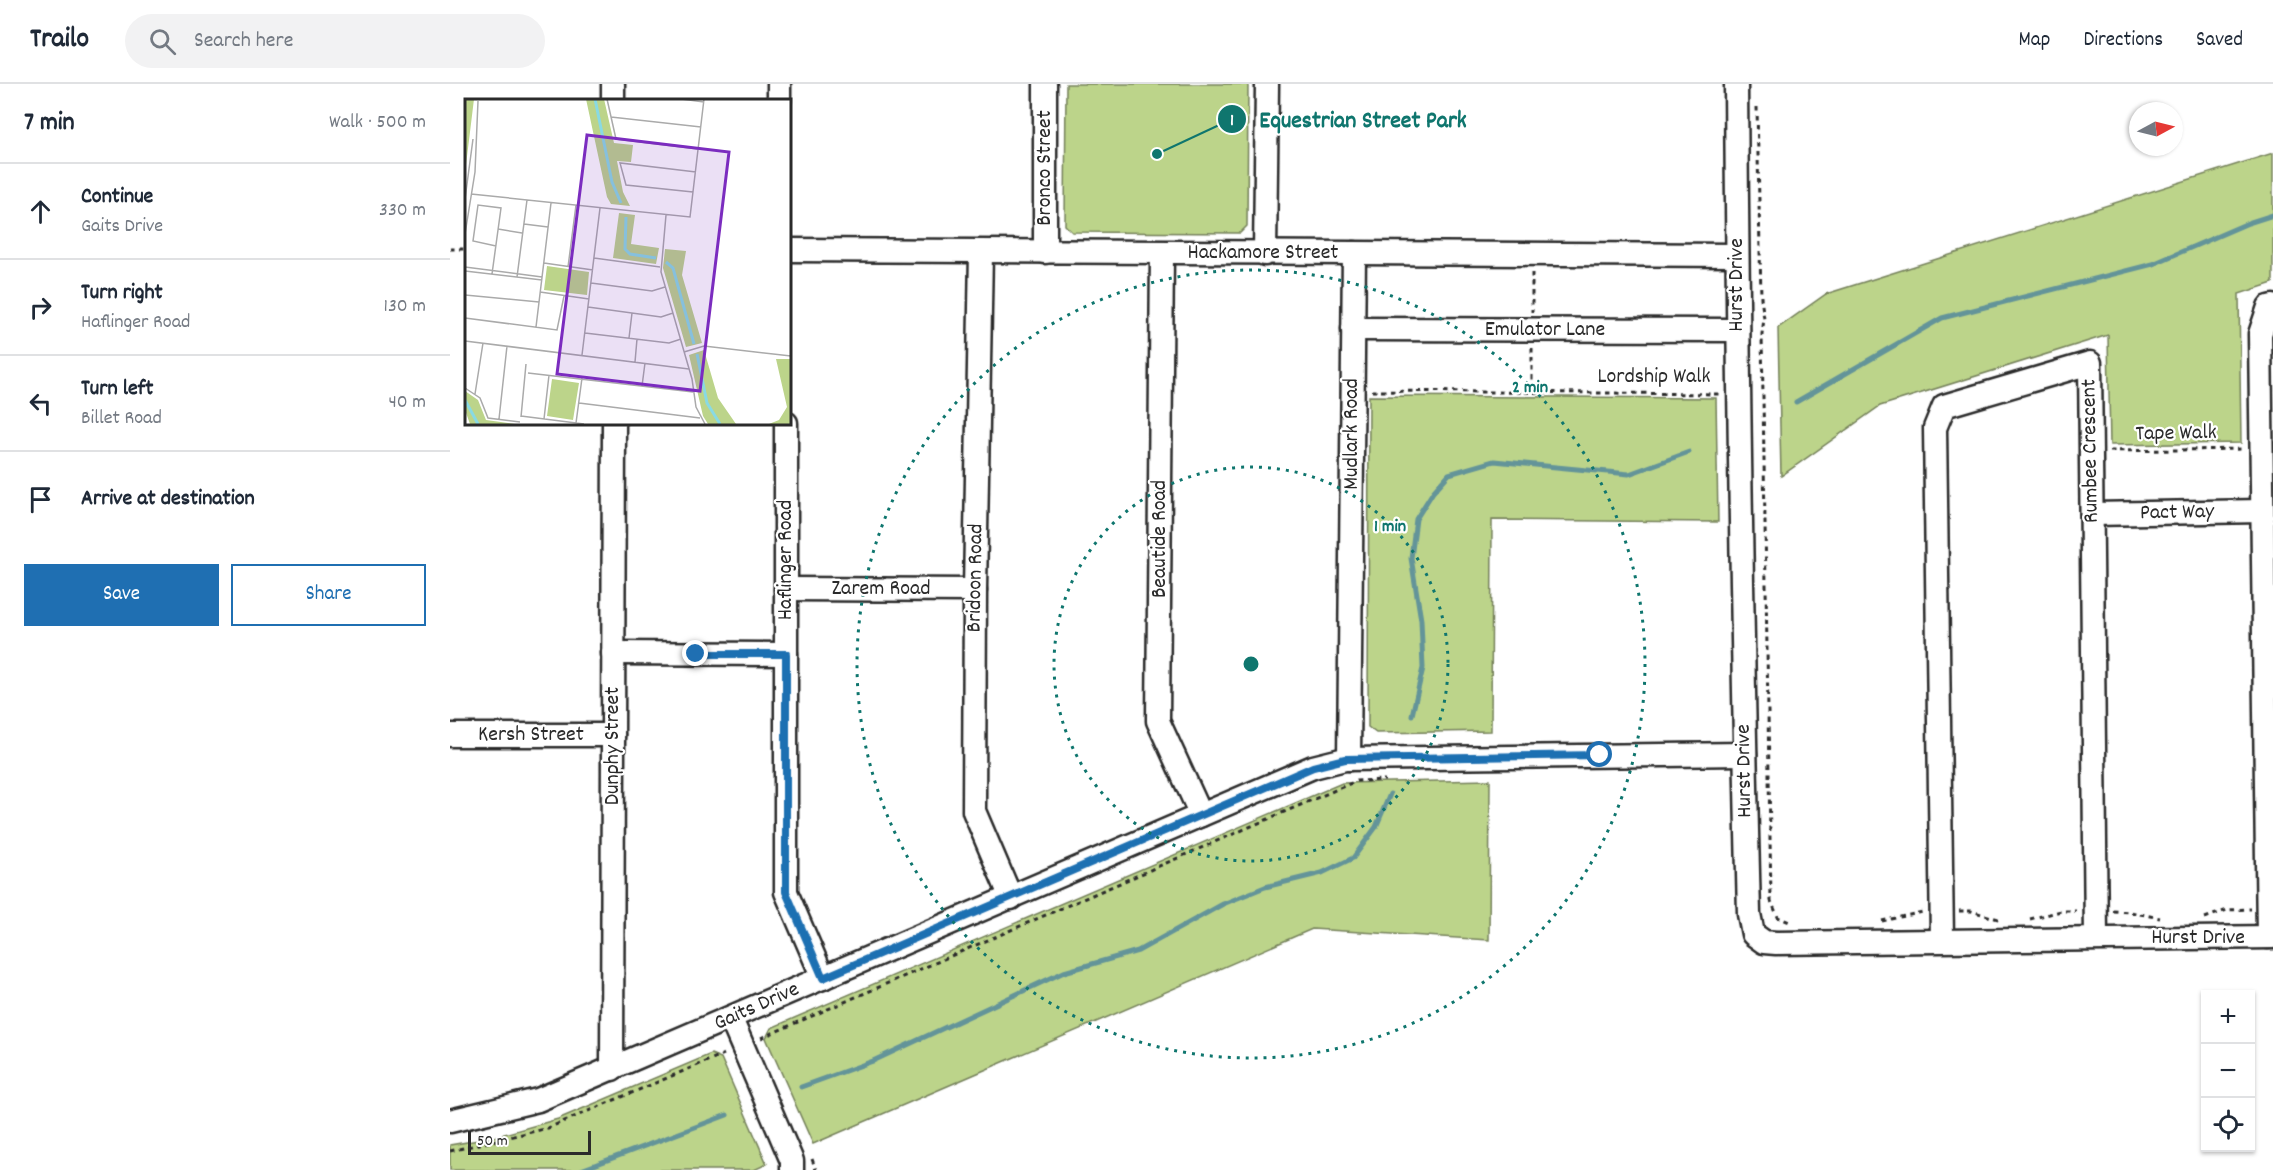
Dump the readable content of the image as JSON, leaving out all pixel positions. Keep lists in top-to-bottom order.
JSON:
{
  "streets": {
    "street": [
      "Bronco Street",
      "Hackamore Street",
      "Hurst Drive",
      "Emulator Lane",
      "Mudlark Road",
      "Rumbee Crescent",
      "Pact Way",
      "Beautide Road",
      "Haflinger Road",
      "Bridoon Road",
      "Zarem Road",
      "Kersh Street",
      "Dunphy Street",
      "Gaits Drive"
    ],
    "path": ["Lordship Walk", "Tape Walk"]
  },
  "crossings": [
    ["Bronco Street", "Hackamore Street"],
    ["Hackamore Street", "Hurst Drive"],
    ["Hackamore Street", "Mudlark Road"],
    ["Hackamore Street", "Beautide Road"],
    ["Hackamore Street", "Bridoon Road"],
    ["Hurst Drive", "Emulator Lane"],
    ["Hurst Drive", "Lordship Walk"],
    ["Hurst Drive", "Rumbee Crescent"],
    ["Hurst Drive", "Gaits Drive"],
    ["Emulator Lane", "Mudlark Road"],
    ["Lordship Walk", "Mudlark Road"],
    ["Mudlark Road", "Gaits Drive"],
    ["Tape Walk", "Rumbee Crescent"],
    ["Rumbee Crescent", "Pact Way"],
    ["Beautide Road", "Gaits Drive"],
    ["Haflinger Road", "Zarem Road"],
    ["Haflinger Road", "Gaits Drive"],
    ["Bridoon Road", "Zarem Road"],
    ["Bridoon Road", "Gaits Drive"],
    ["Kersh Street", "Dunphy Street"],
    ["Dunphy Street", "Gaits Drive"]
  ],
  "places": ["Equestrian Street Park"],
  "scale_bar": "50 m",
  "north": "right",
  "page": {
    "header": "Trailo",
    "search": "Search here",
    "nav": ["Map", "Directions", "Saved"],
    "heading": ["7 min", "Walk · 500 m"],
    "list": [
      ["Continue", "Gaits Drive", "330 m"],
      ["Turn right", "Haflinger Road", "130 m"],
      ["Turn left", "Billet Road", "40 m"],
      "Arrive at destination"
    ],
    "buttons": ["Save", "Share"],
    "map_buttons": ["+", "−"],
    "scale": "50 m"
  },
  "rings": ["2 min", "1 min"]
}
